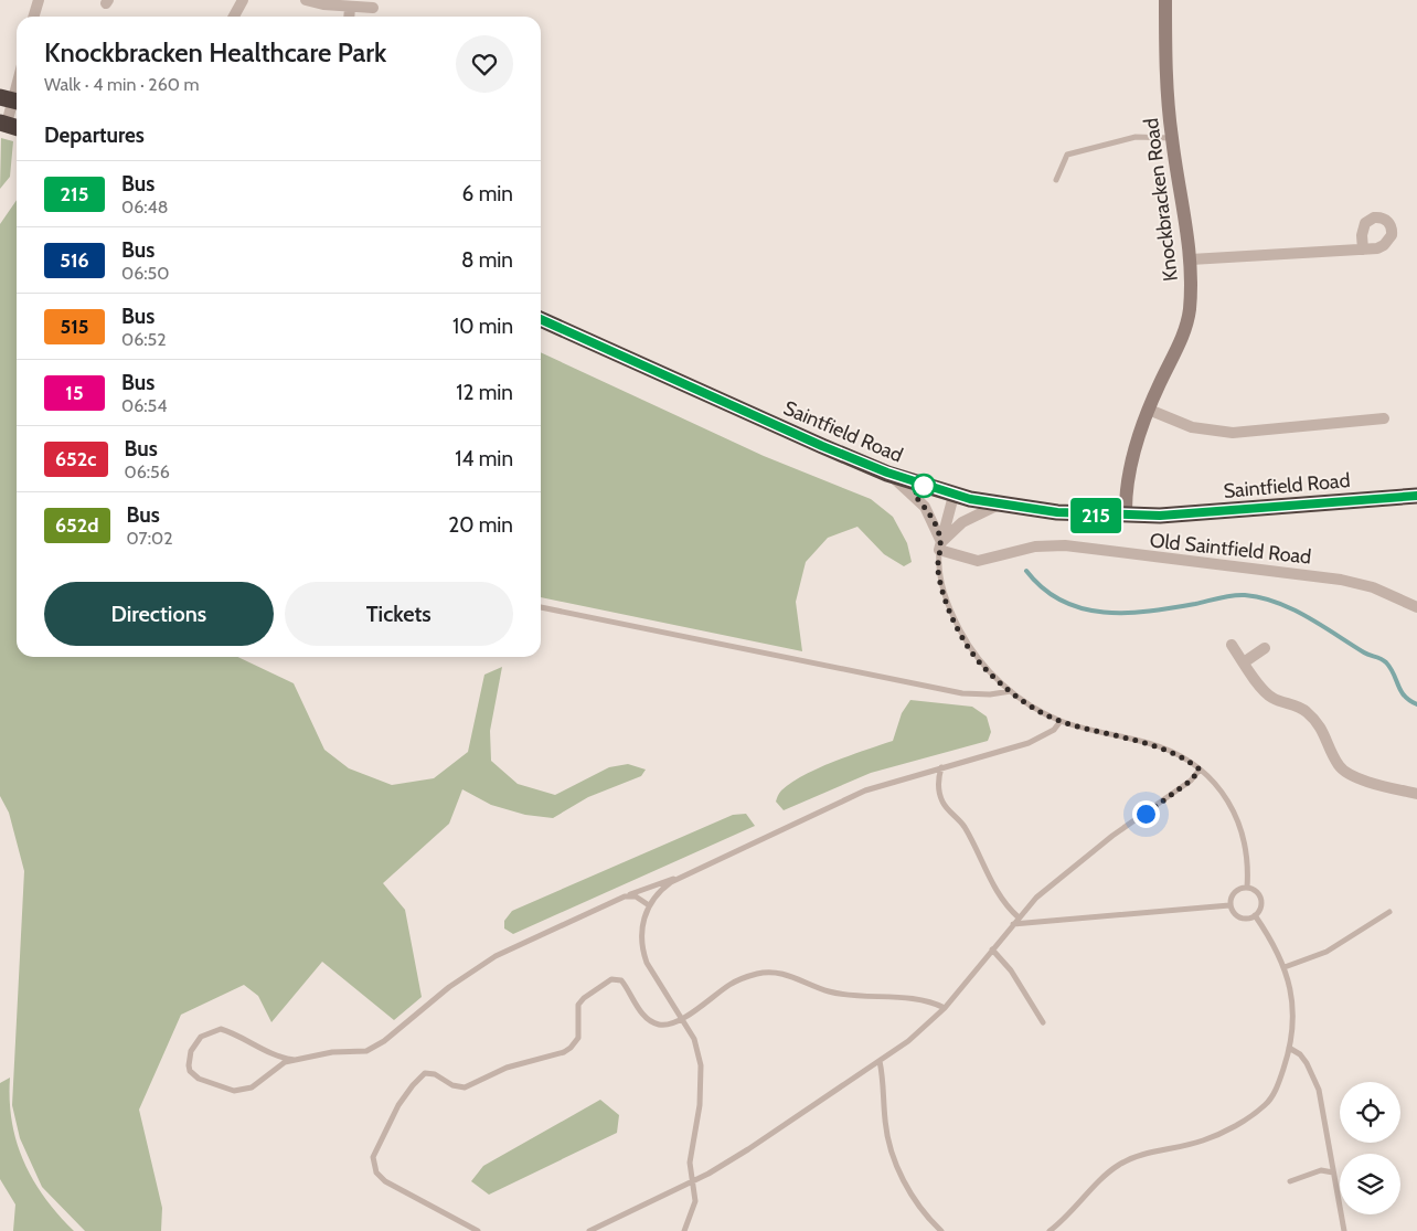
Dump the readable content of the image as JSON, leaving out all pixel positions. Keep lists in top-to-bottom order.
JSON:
{
  "streets": {
    "highway": ["Saintfield Road"],
    "street": ["Knockbracken Road", "Old Saintfield Road"]
  },
  "crossings": [
    ["Knockbracken Road", "Saintfield Road"]
  ],
  "lines": ["bus line 215"],
  "page": {
    "on_map": "215",
    "heading": [
      ["Knockbracken Healthcare Park", "Walk · 4 min · 260 m"],
      "Departures"
    ],
    "list": [
      {
        "mark": "215",
        "name": "Bus",
        "note": "06:48",
        "value": "6 min"
      },
      {
        "mark": "516",
        "name": "Bus",
        "note": "06:50",
        "value": "8 min"
      },
      {
        "mark": "515",
        "name": "Bus",
        "note": "06:52",
        "value": "10 min"
      },
      {
        "mark": "15",
        "name": "Bus",
        "note": "06:54",
        "value": "12 min"
      },
      {
        "mark": "652c",
        "name": "Bus",
        "note": "06:56",
        "value": "14 min"
      },
      {
        "mark": "652d",
        "name": "Bus",
        "note": "07:02",
        "value": "20 min"
      }
    ],
    "buttons": ["Directions", "Tickets"]
  }
}
